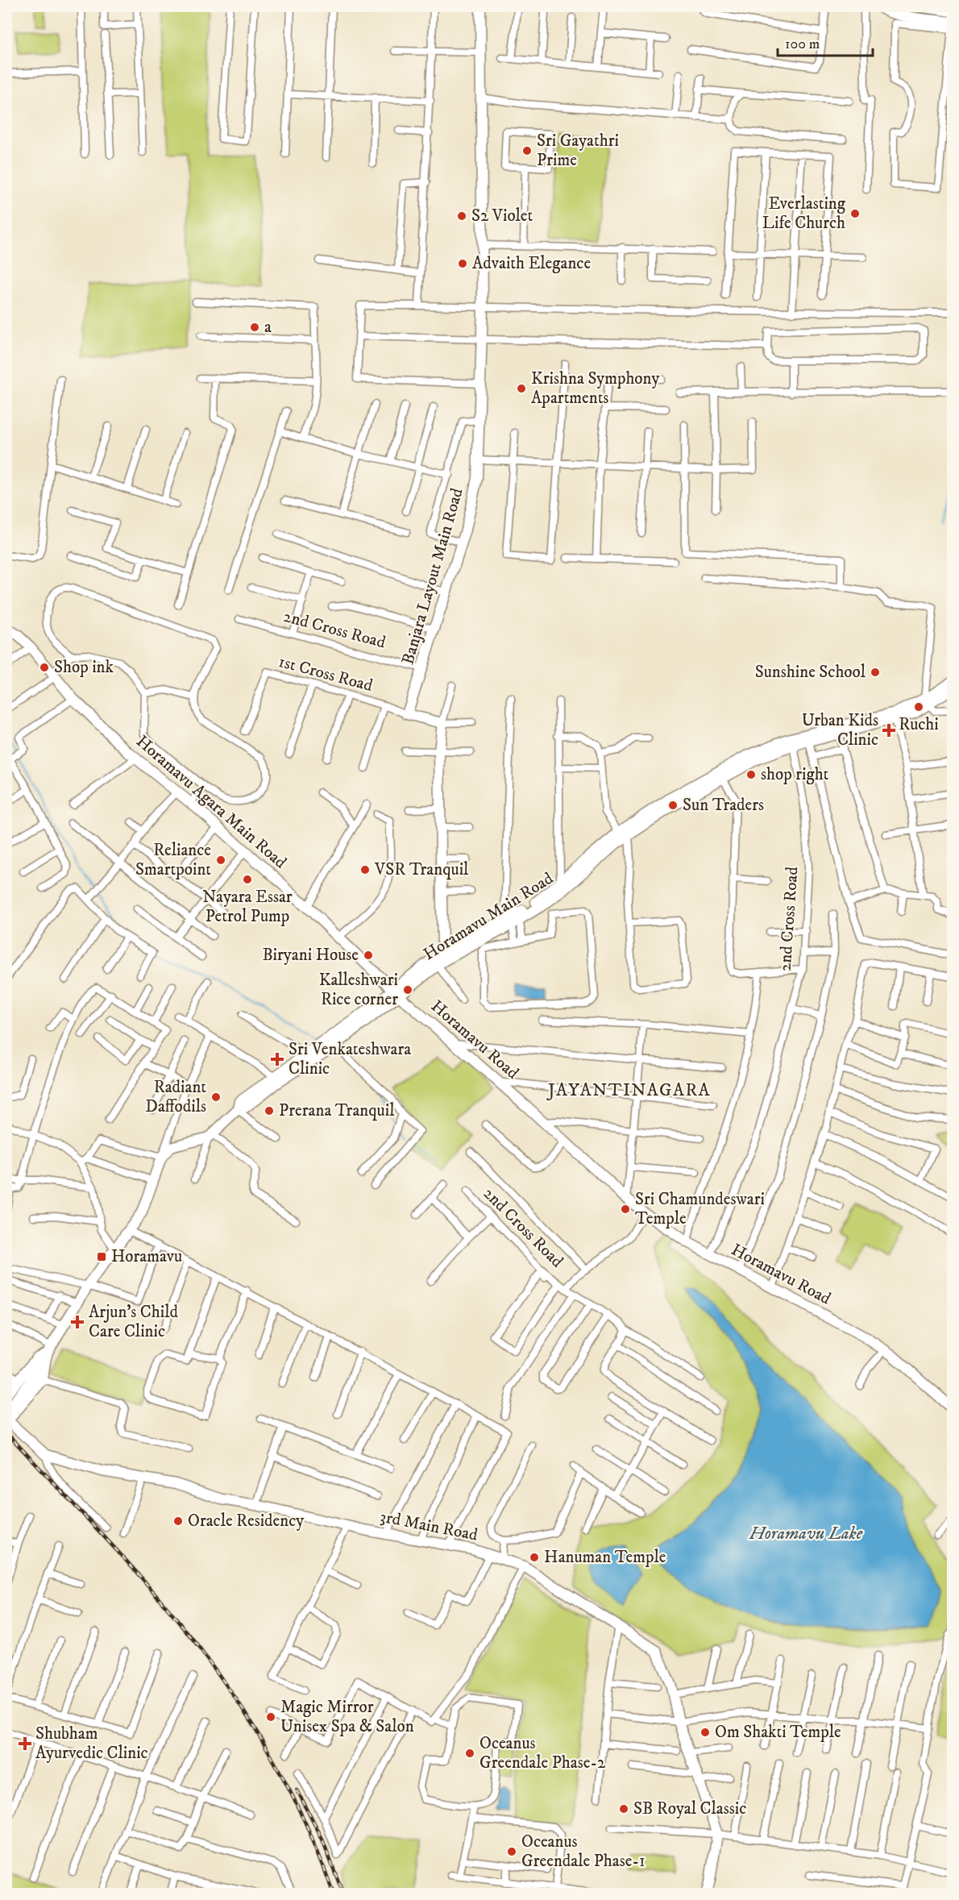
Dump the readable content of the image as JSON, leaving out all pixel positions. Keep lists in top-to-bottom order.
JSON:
{
  "streets": {
    "street": [
      "Banjara Layout Main Road",
      "2nd Cross Road",
      "1st Cross Road",
      "Horamavu Agara Main Road",
      "Horamavu Main Road",
      "Horamavu Road",
      "3rd Main Road"
    ]
  },
  "crossings": [
    ["Banjara Layout Main Road", "2nd Cross Road"],
    ["Banjara Layout Main Road", "1st Cross Road"],
    ["2nd Cross Road", "Horamavu Main Road"],
    ["2nd Cross Road", "Horamavu Road"],
    ["Horamavu Agara Main Road", "Horamavu Main Road"],
    ["Horamavu Agara Main Road", "Horamavu Road"],
    ["Horamavu Main Road", "Horamavu Road"]
  ],
  "districts": ["JAYANTINAGARA"],
  "water": ["Horamavu Lake"],
  "places": {
    "other": [
      "Sri Gayathri Prime",
      "Everlasting Life Church",
      "S2 Violet",
      "Advaith Elegance",
      "a",
      "Krishna Symphony Apartments",
      "Shop ink",
      "Sunshine School",
      "Ruchi",
      "shop right",
      "Sun Traders",
      "Reliance Smartpoint",
      "VSR Tranquil",
      "Nayara Essar Petrol Pump",
      "Biryani House",
      "Kalleshwari Rice corner",
      "Radiant Daffodils",
      "Prerana Tranquil",
      "Sri Chamundeswari Temple",
      "Oracle Residency",
      "Hanuman Temple",
      "Magic Mirror Unisex Spa & Salon",
      "Om Shakti Temple",
      "Oceanus Greendale Phase-2",
      "SB Royal Classic",
      "Oceanus Greendale Phase-1"
    ],
    "health": [
      "Urban Kids Clinic",
      "Sri Venkateshwara Clinic",
      "Arjun's Child Care Clinic",
      "Shubham Ayurvedic Clinic"
    ],
    "transit": ["Horamavu"]
  },
  "scale_bar": "100 m"
}
